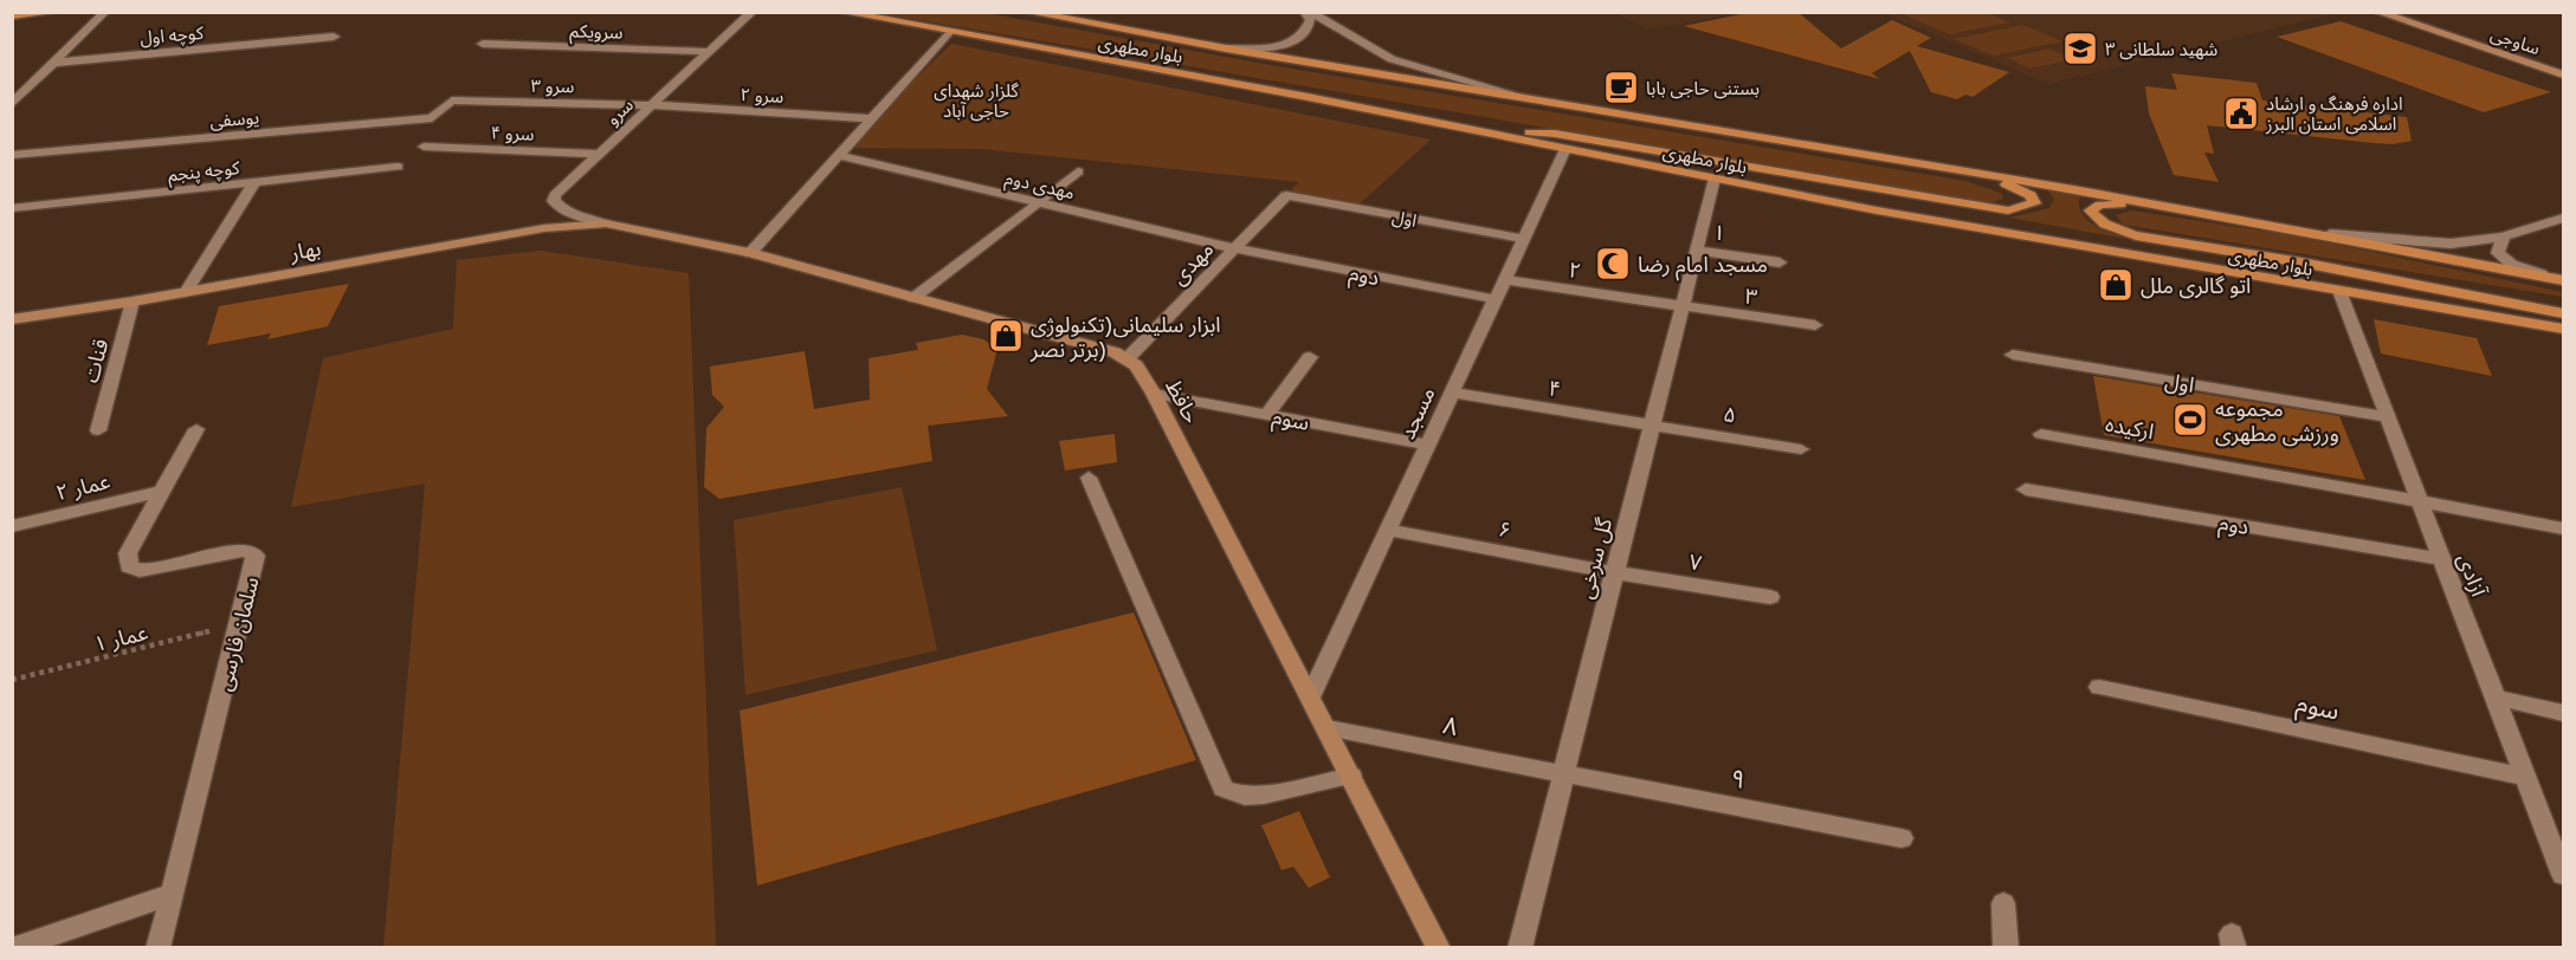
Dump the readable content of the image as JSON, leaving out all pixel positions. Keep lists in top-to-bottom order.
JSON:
{
  "streets": {
    "main road": ["بلوار مطهری"],
    "street": [
      "سرویکم",
      "کوچه اول",
      "ساوجی",
      "سرو ۳",
      "سرو ۲",
      "سرو",
      "یوسفی",
      "سرو ۴",
      "کوچه پنجم",
      "مهدی دوم",
      "اول",
      "۱",
      "بهار",
      "مهدی",
      "۲",
      "دوم",
      "۳",
      "قنات",
      "۴",
      "حافظ",
      "مسجد",
      "۵",
      "سوم",
      "ارکیده",
      "عمار ۲",
      "۶",
      "گل سرخی",
      "۷",
      "آزادی",
      "سلمان فارسی",
      "۸",
      "۹"
    ],
    "path": ["عمار ۱"]
  },
  "crossings": [
    ["سرویکم", "سرو"],
    ["بلوار مطهری", "مسجد"],
    ["بلوار مطهری", "گل سرخی"],
    ["بلوار مطهری", "آزادی"],
    ["سرو ۳", "سرو ۲"],
    ["سرو ۳", "سرو"],
    ["سرو ۳", "یوسفی"],
    ["سرو ۲", "سرو"],
    ["سرو", "سرو ۴"],
    ["سرو", "بهار"],
    ["مهدی دوم", "مهدی"],
    ["مهدی دوم", "دوم"],
    ["اول", "مهدی"],
    ["اول", "مسجد"],
    ["اول", "آزادی"],
    ["۱", "گل سرخی"],
    ["بهار", "قنات"],
    ["مهدی", "دوم"],
    ["مهدی", "حافظ"],
    ["۲", "۳"],
    ["۲", "مسجد"],
    ["۲", "گل سرخی"],
    ["دوم", "مسجد"],
    ["دوم", "آزادی"],
    ["۳", "گل سرخی"],
    ["۴", "مسجد"],
    ["۴", "۵"],
    ["۴", "گل سرخی"],
    ["حافظ", "مسجد"],
    ["حافظ", "سوم"],
    ["حافظ", "۸"],
    ["مسجد", "سوم"],
    ["مسجد", "۶"],
    ["۵", "گل سرخی"],
    ["سوم", "آزادی"],
    ["ارکیده", "آزادی"],
    ["عمار ۲", "سلمان فارسی"],
    ["۶", "گل سرخی"],
    ["۶", "۷"],
    ["گل سرخی", "۷"],
    ["گل سرخی", "۸"],
    ["گل سرخی", "۹"],
    ["سلمان فارسی", "عمار ۱"],
    ["۸", "۹"]
  ],
  "parks": ["گلزار شهدای حاجی آباد"],
  "places": {
    "school or university": ["شهید سلطانی ۳"],
    "cafe": ["بستنی حاجی بابا"],
    "public building": ["اداره فرهنگ و ارشاد اسلامی استان البرز"],
    "mosque": ["مسجد امام رضا"],
    "shop": ["اتو گالری ملل", "ابزار سلیمانی(تکنولوژی برتر نصر)"],
    "sports": ["مجموعه ورزشی مطهری"]
  }
}
